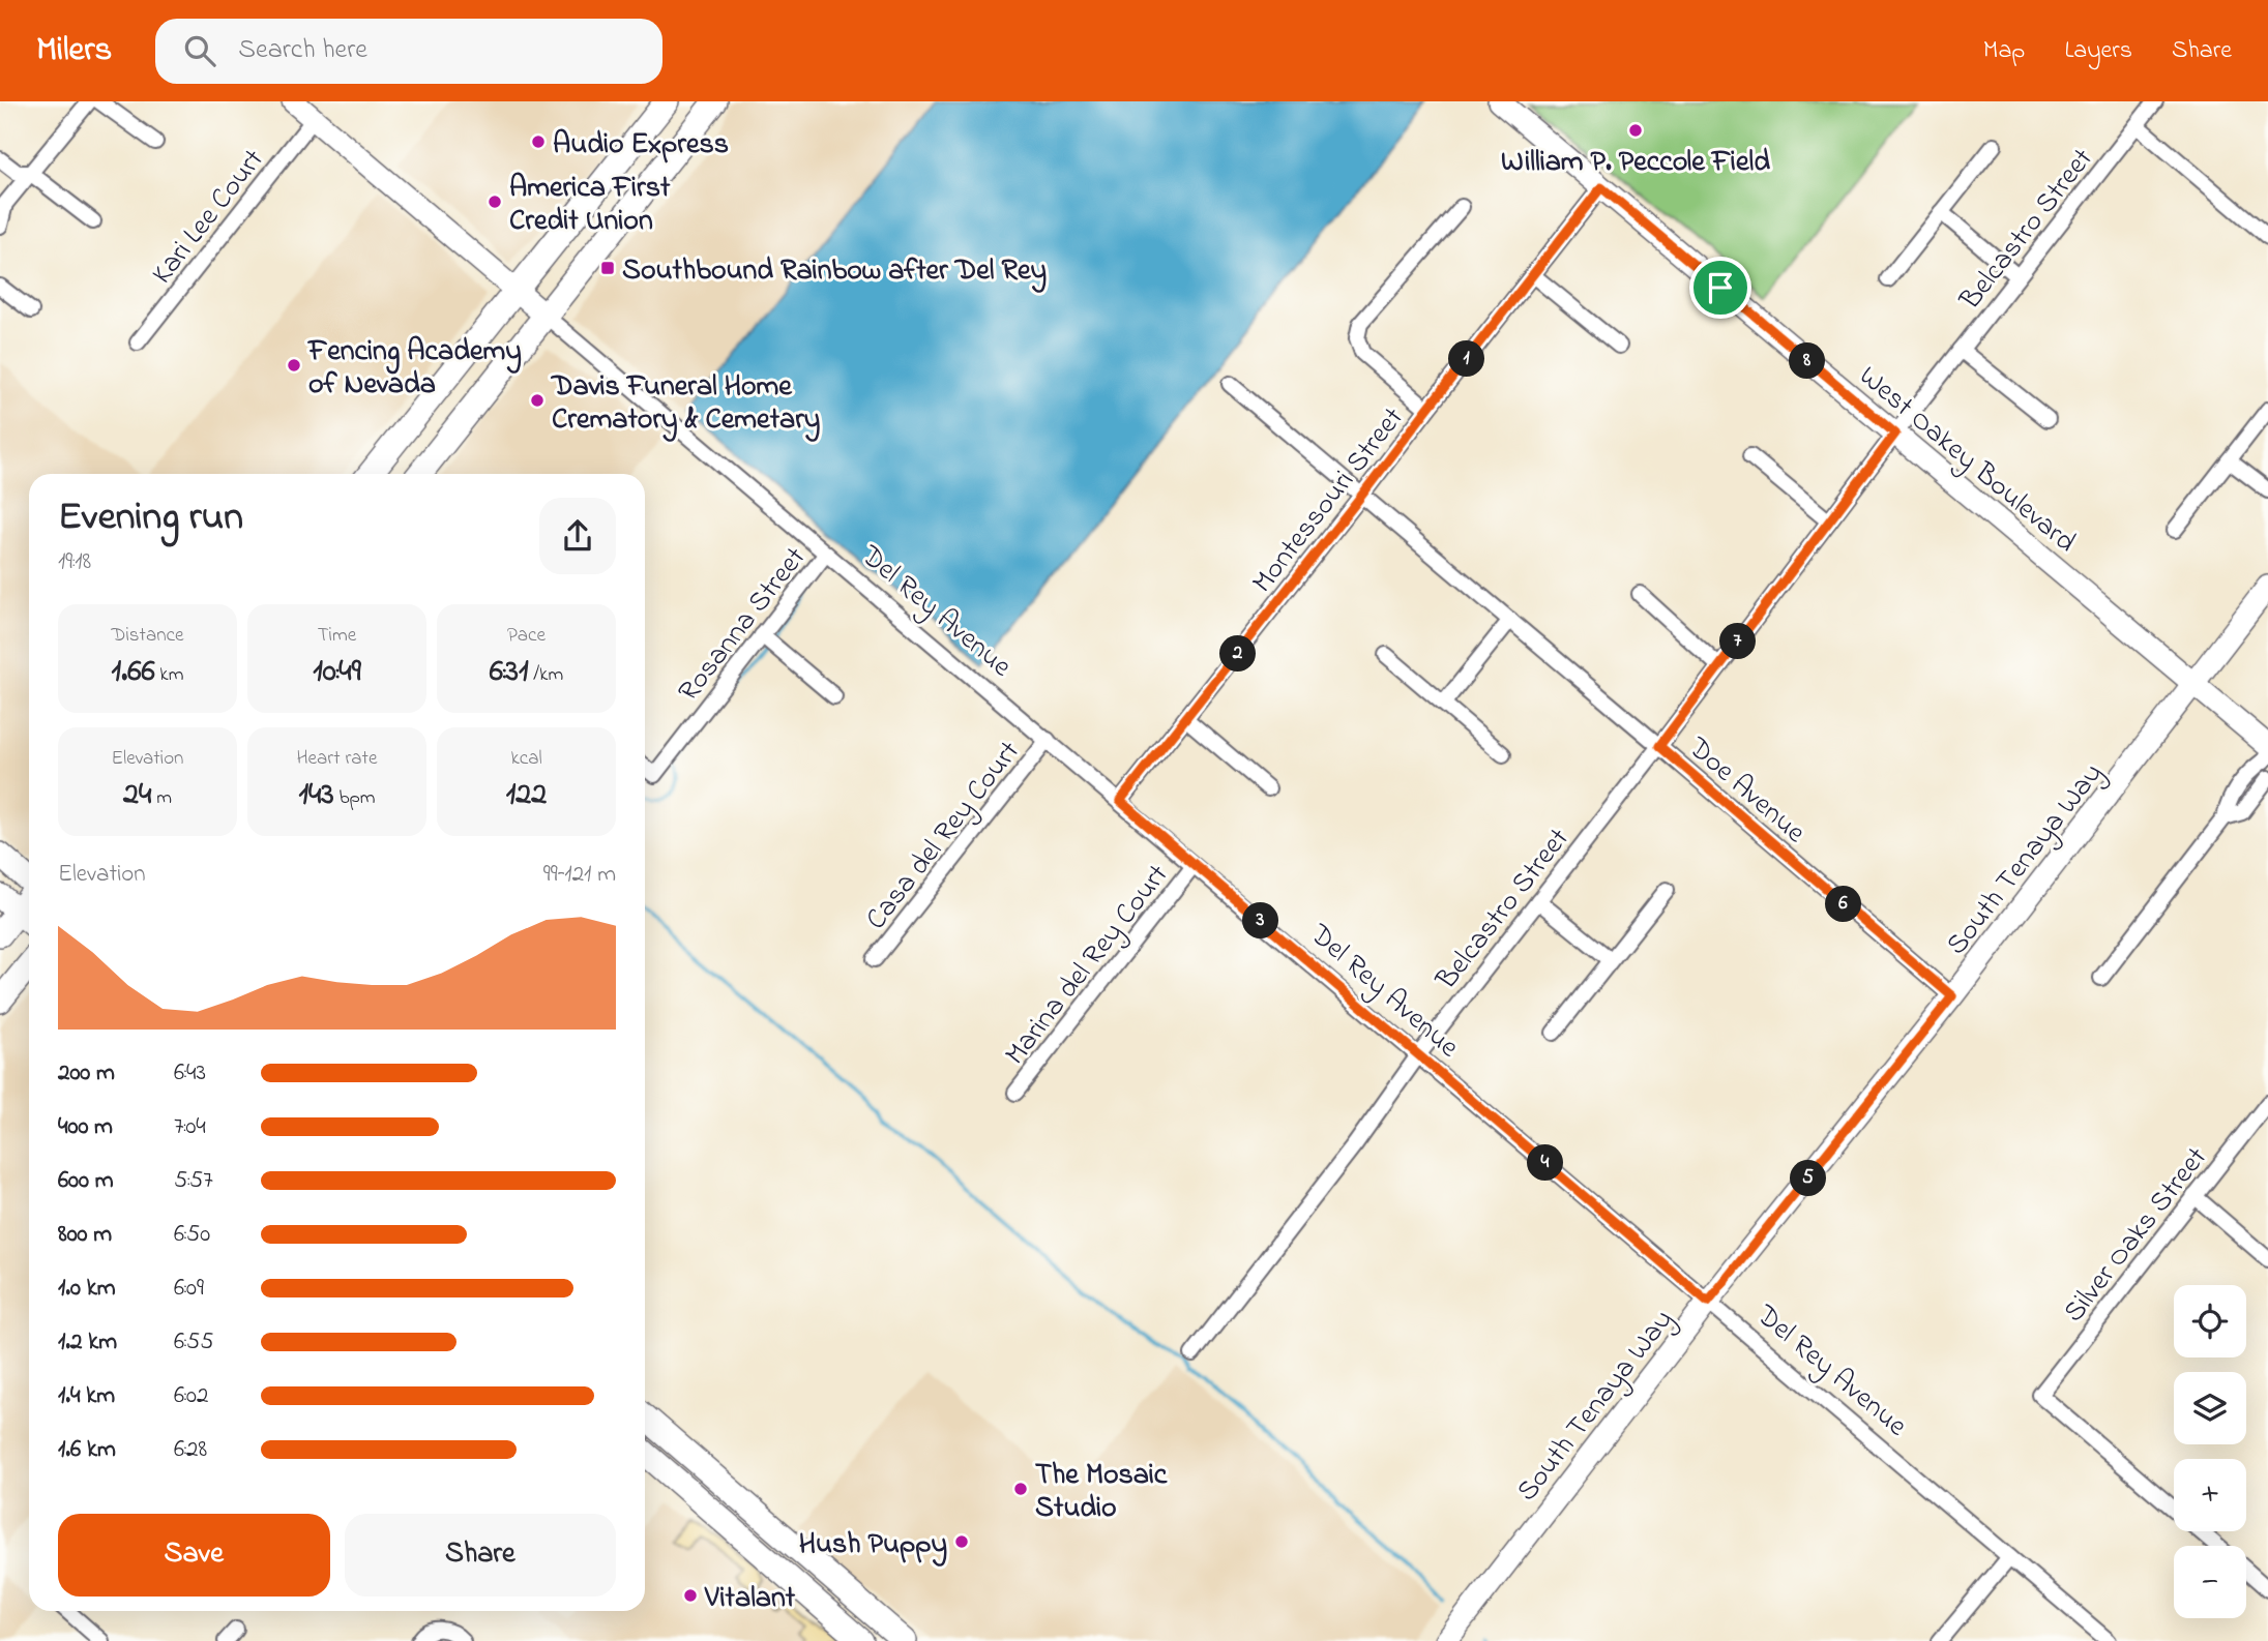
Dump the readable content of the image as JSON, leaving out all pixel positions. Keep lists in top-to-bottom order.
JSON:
{
  "streets": {
    "street": [
      "Kari Lee Court",
      "Belcastro Street",
      "West Oakey Boulevard",
      "Montessouri Street",
      "Del Rey Avenue",
      "Rosanna Street",
      "Doe Avenue",
      "Casa del Rey Court",
      "South Tenaya Way",
      "Marina del Rey Court",
      "Silver Oaks Street"
    ]
  },
  "crossings": [
    ["Kari Lee Court", "Del Rey Avenue"],
    ["Belcastro Street", "West Oakey Boulevard"],
    ["Belcastro Street", "Del Rey Avenue"],
    ["Belcastro Street", "Doe Avenue"],
    ["West Oakey Boulevard", "Montessouri Street"],
    ["West Oakey Boulevard", "South Tenaya Way"],
    ["Montessouri Street", "Del Rey Avenue"],
    ["Montessouri Street", "Doe Avenue"],
    ["Del Rey Avenue", "Rosanna Street"],
    ["Del Rey Avenue", "Casa del Rey Court"],
    ["Del Rey Avenue", "South Tenaya Way"],
    ["Del Rey Avenue", "Marina del Rey Court"],
    ["Doe Avenue", "South Tenaya Way"]
  ],
  "places": {
    "other": [
      "William P. Peccole Field",
      "Audio Express",
      "America First Credit Union",
      "Fencing Academy of Nevada",
      "Davis Funeral Home Crematory & Cemetary",
      "The Mosaic Studio",
      "Hush Puppy",
      "Vitalant"
    ],
    "transit": ["Southbound Rainbow after Del Rey"]
  },
  "page": {
    "header": "Milers",
    "search": "Search here",
    "nav": ["Map", "Layers", "Share"],
    "pins": [
      "1",
      "8",
      "7",
      "2",
      "6",
      "3",
      "4",
      "5"
    ],
    "heading": ["Evening run", "19:18"],
    "stats": [
      ["Distance", "1.66 km"],
      ["Time", "10:49"],
      ["Pace", "6:31 /km"],
      ["Elevation", "24 m"],
      ["Heart rate", "143 bpm"],
      ["kcal", "122"]
    ],
    "chart": ["Elevation", "99–121 m"],
    "list": [
      {
        "name": "200 m",
        "note": "6:43"
      },
      {
        "name": "400 m",
        "note": "7:04"
      },
      {
        "name": "600 m",
        "note": "5:57"
      },
      {
        "name": "800 m",
        "note": "6:50"
      },
      {
        "name": "1.0 km",
        "note": "6:09"
      },
      {
        "name": "1.2 km",
        "note": "6:55"
      },
      {
        "name": "1.4 km",
        "note": "6:02"
      },
      {
        "name": "1.6 km",
        "note": "6:28"
      }
    ],
    "map_buttons": ["+", "−"],
    "buttons": ["Save", "Share"]
  }
}
